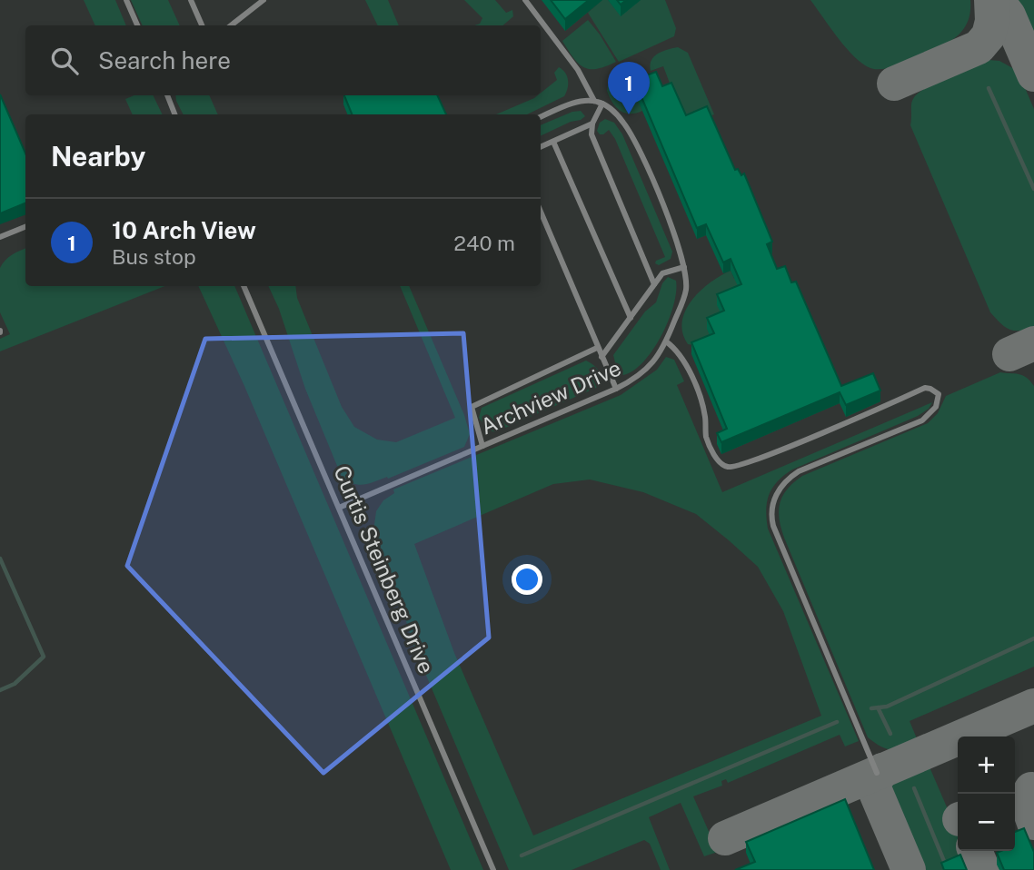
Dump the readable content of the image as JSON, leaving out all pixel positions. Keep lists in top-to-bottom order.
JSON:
{
  "streets": {
    "lane": ["Archview Drive", "Curtis Steinberg Drive"]
  },
  "crossings": [
    ["Archview Drive", "Curtis Steinberg Drive"]
  ],
  "page": {
    "search": "Search here",
    "pins": "1",
    "heading": "Nearby",
    "list": [
      {
        "mark": "1",
        "name": "10 Arch View",
        "note": "Bus stop",
        "value": "240 m"
      }
    ],
    "map_buttons": ["+", "−"]
  }
}
